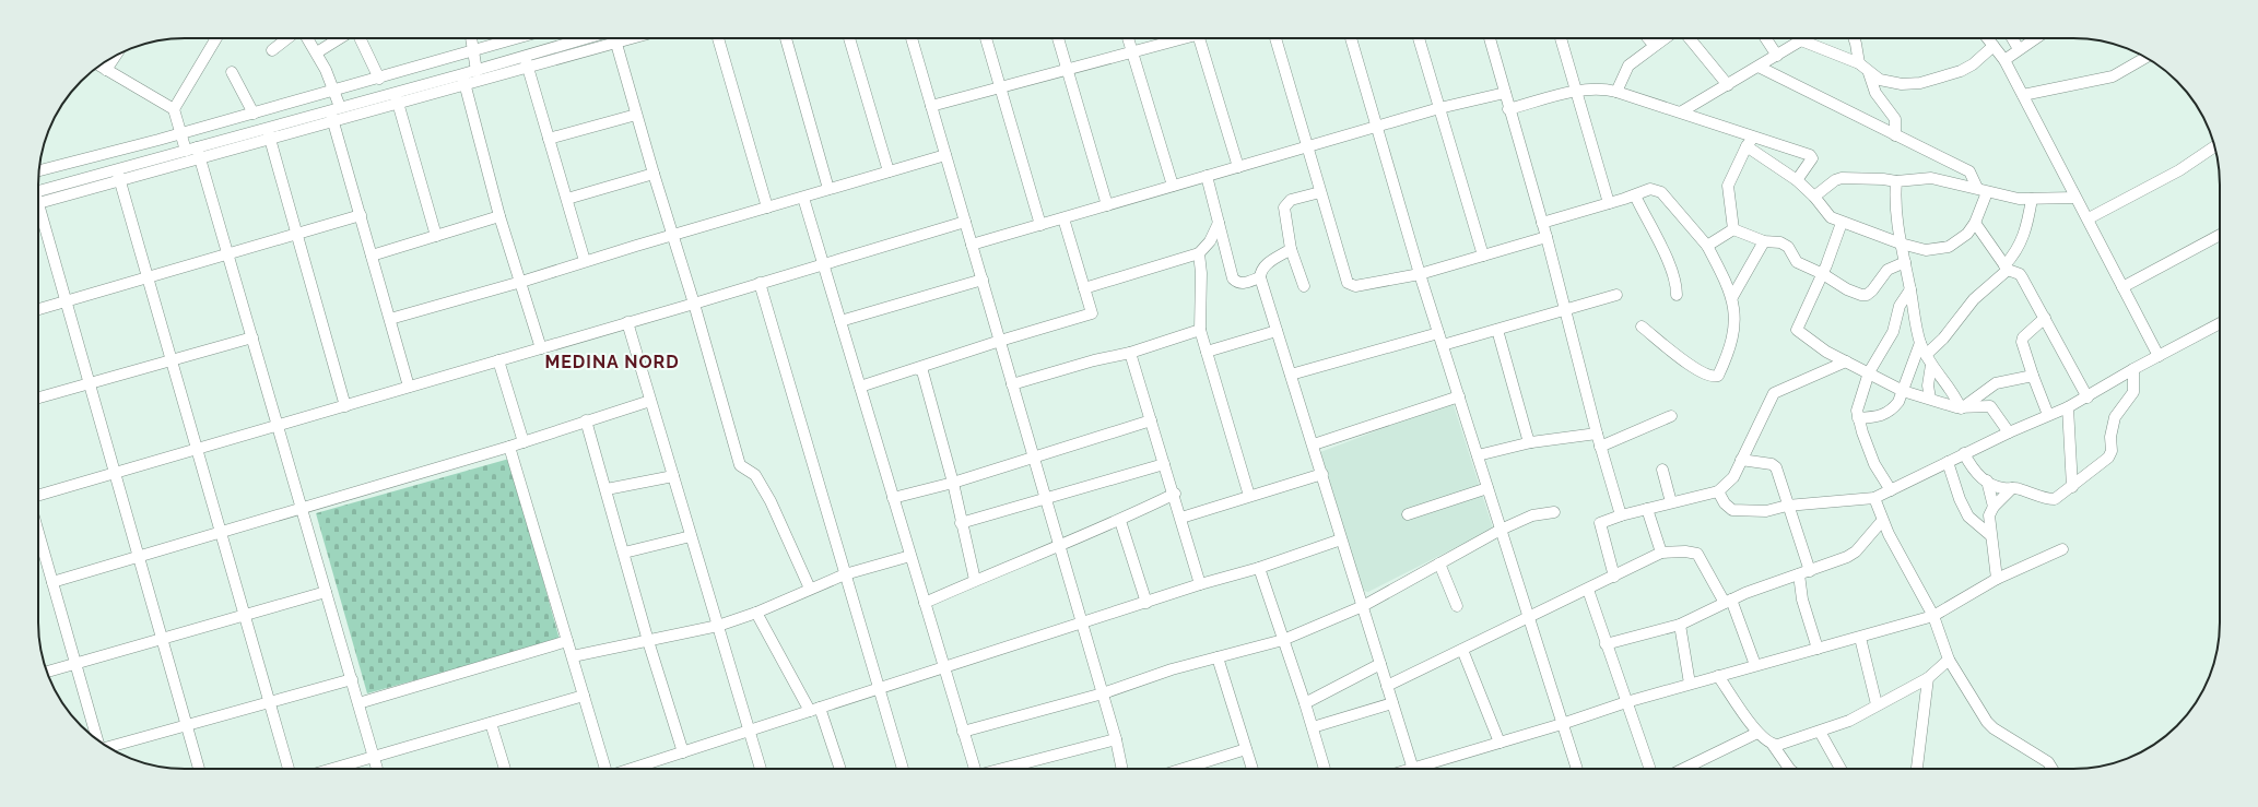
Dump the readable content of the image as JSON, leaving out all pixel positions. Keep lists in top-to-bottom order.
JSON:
{
  "districts": ["MEDINA NORD"]
}
